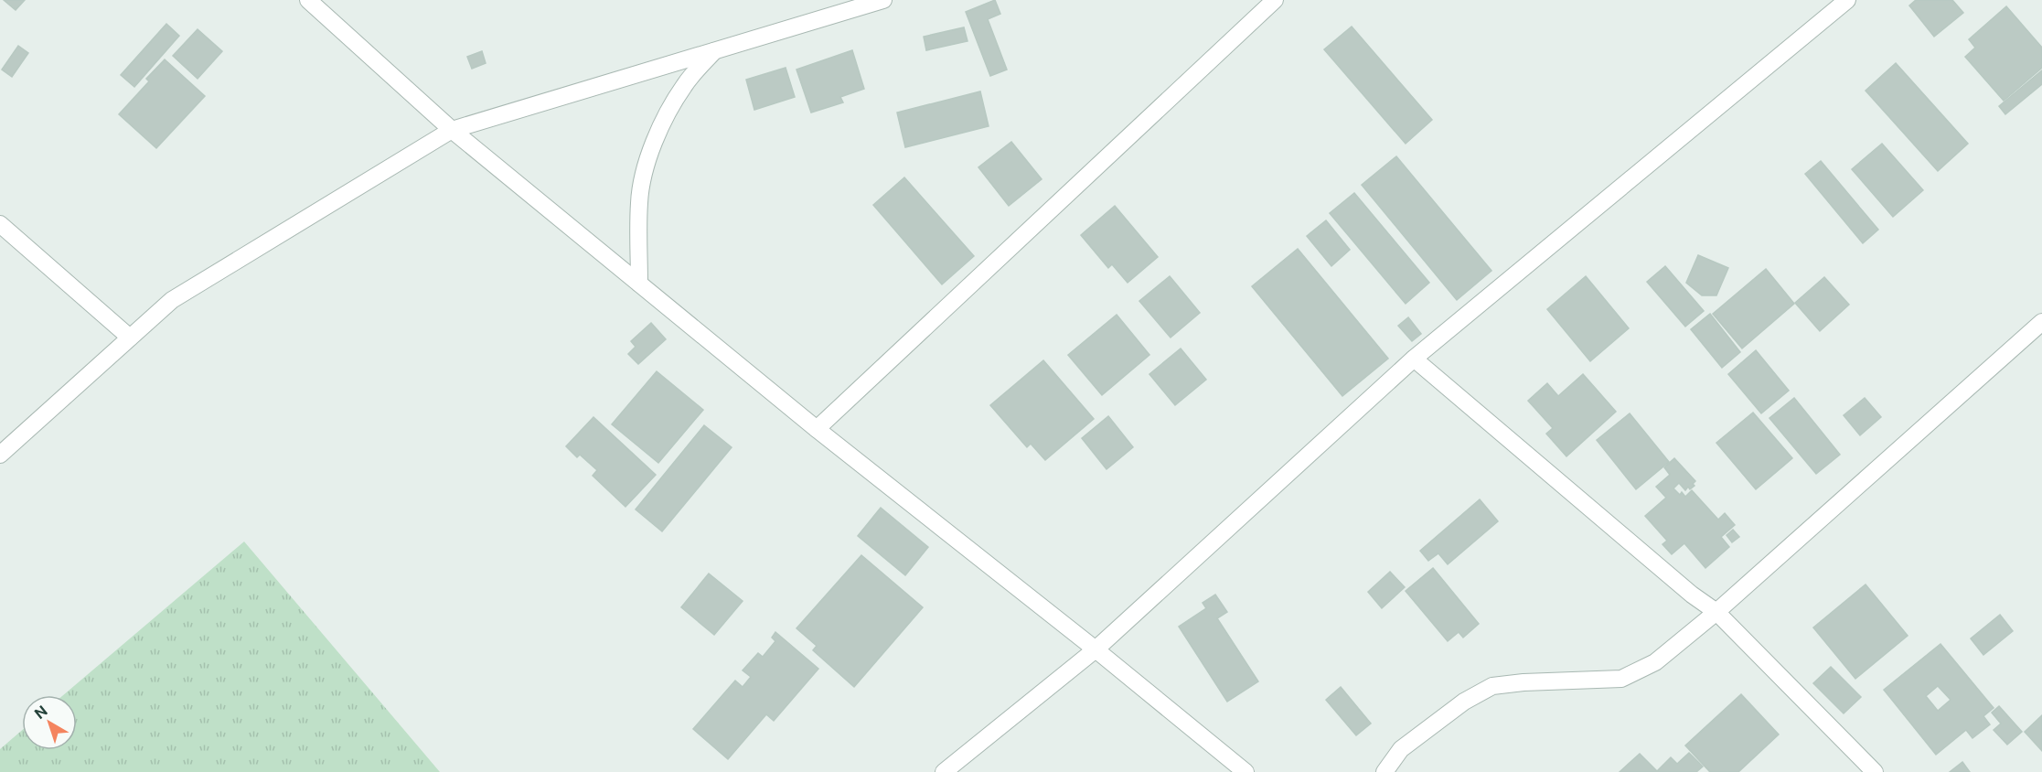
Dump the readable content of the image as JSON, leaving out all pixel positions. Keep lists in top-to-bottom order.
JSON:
{
  "north": "top left"
}
